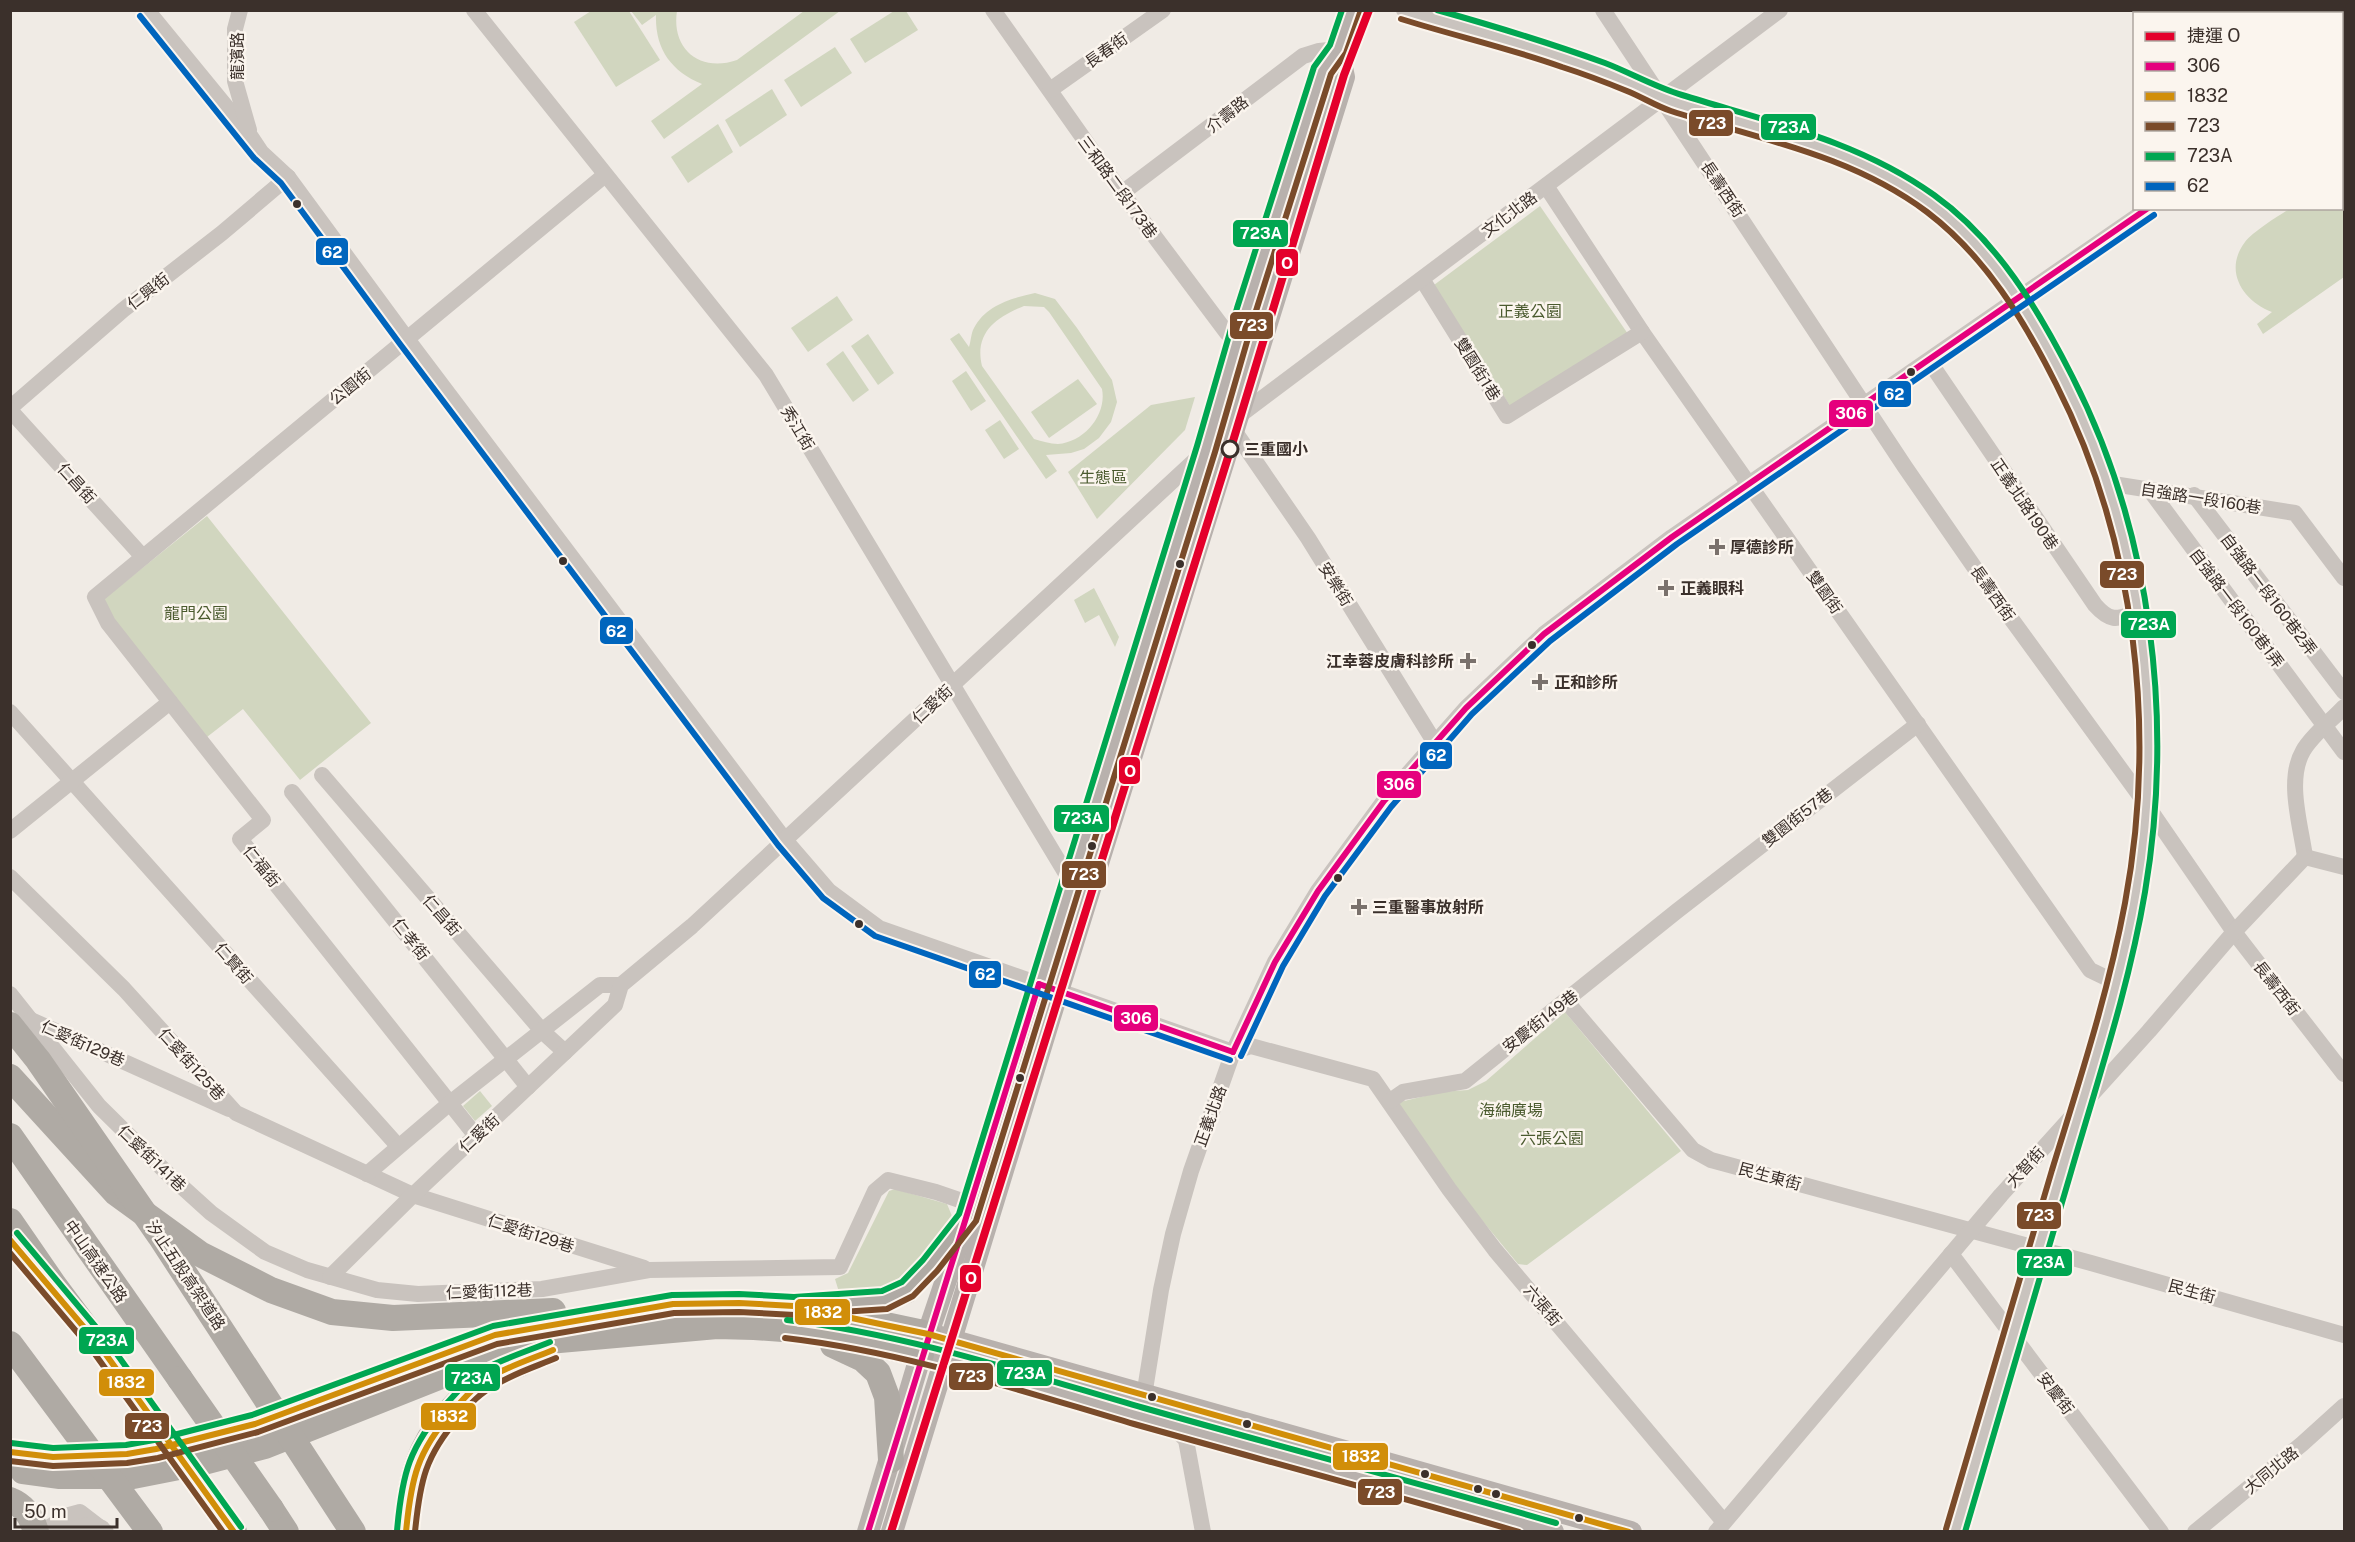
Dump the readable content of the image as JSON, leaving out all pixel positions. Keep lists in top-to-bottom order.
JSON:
{
  "streets": {
    "highway": ["中山高速公路", "汐止五股高架道路"],
    "street": [
      "長春街",
      "龍濱路",
      "介壽路",
      "三和路二段173巷",
      "長壽西街",
      "文化北路",
      "仁興街",
      "雙園街1巷",
      "公園街",
      "秀江街",
      "仁昌街",
      "自強路一段160巷",
      "正義北路190巷",
      "安樂街",
      "雙園街",
      "自強路一段160巷2弄",
      "自強路一段160巷1弄",
      "仁愛街",
      "雙園街57巷",
      "仁福街",
      "仁孝街",
      "仁賢街",
      "安慶街149巷",
      "仁愛街129巷",
      "仁愛街125巷",
      "正義北路",
      "仁愛街141巷",
      "大智街",
      "民生東街",
      "仁愛街112巷",
      "民生街",
      "六張街",
      "安慶街",
      "大同北路"
    ]
  },
  "crossings": [
    ["長春街", "三和路二段173巷"],
    ["介壽路", "三和路二段173巷"],
    ["長壽西街", "文化北路"],
    ["長壽西街", "正義北路"],
    ["長壽西街", "大智街"],
    ["文化北路", "雙園街1巷"],
    ["文化北路", "安樂街"],
    ["文化北路", "雙園街"],
    ["文化北路", "仁愛街"],
    ["仁興街", "仁昌街"],
    ["雙園街1巷", "雙園街"],
    ["公園街", "秀江街"],
    ["公園街", "仁昌街"],
    ["公園街", "仁福街"],
    ["秀江街", "仁愛街"],
    ["仁昌街", "仁愛街"],
    ["自強路一段160巷", "自強路一段160巷2弄"],
    ["自強路一段160巷", "自強路一段160巷1弄"],
    ["正義北路190巷", "正義北路"],
    ["安樂街", "仁愛街"],
    ["安樂街", "正義北路"],
    ["雙園街", "雙園街57巷"],
    ["雙園街", "正義北路"],
    ["仁愛街", "仁福街"],
    ["仁愛街", "仁孝街"],
    ["仁愛街", "仁賢街"],
    ["仁愛街", "仁愛街129巷"],
    ["仁愛街", "仁愛街125巷"],
    ["仁愛街", "仁愛街141巷"],
    ["仁愛街", "仁愛街112巷"],
    ["雙園街57巷", "安慶街149巷"],
    ["安慶街149巷", "民生東街"],
    ["安慶街149巷", "六張街"],
    ["仁愛街129巷", "仁愛街125巷"],
    ["仁愛街129巷", "仁愛街141巷"],
    ["仁愛街129巷", "汐止五股高架道路"],
    ["仁愛街129巷", "仁愛街112巷"],
    ["正義北路", "六張街"],
    ["仁愛街141巷", "汐止五股高架道路"],
    ["仁愛街141巷", "仁愛街112巷"],
    ["大智街", "民生東街"],
    ["大智街", "六張街"],
    ["大智街", "安慶街"],
    ["民生東街", "民生街"]
  ],
  "parks": [
    "正義公園",
    "生態區",
    "龍門公園",
    "海綿廣場",
    "六張公園"
  ],
  "places": {
    "other": ["三重國小"],
    "health": [
      "厚德診所",
      "正義眼科",
      "江幸蓉皮膚科診所",
      "正和診所",
      "三重醫事放射所"
    ]
  },
  "lines": [
    "metro line O",
    "transit line 723A",
    "transit line 723",
    "transit line 62",
    "transit line 306",
    "transit line 1832"
  ],
  "legend": [
    "捷運 O",
    "306",
    "1832",
    "723",
    "723A",
    "62"
  ],
  "scale_bar": "50 m"
}
